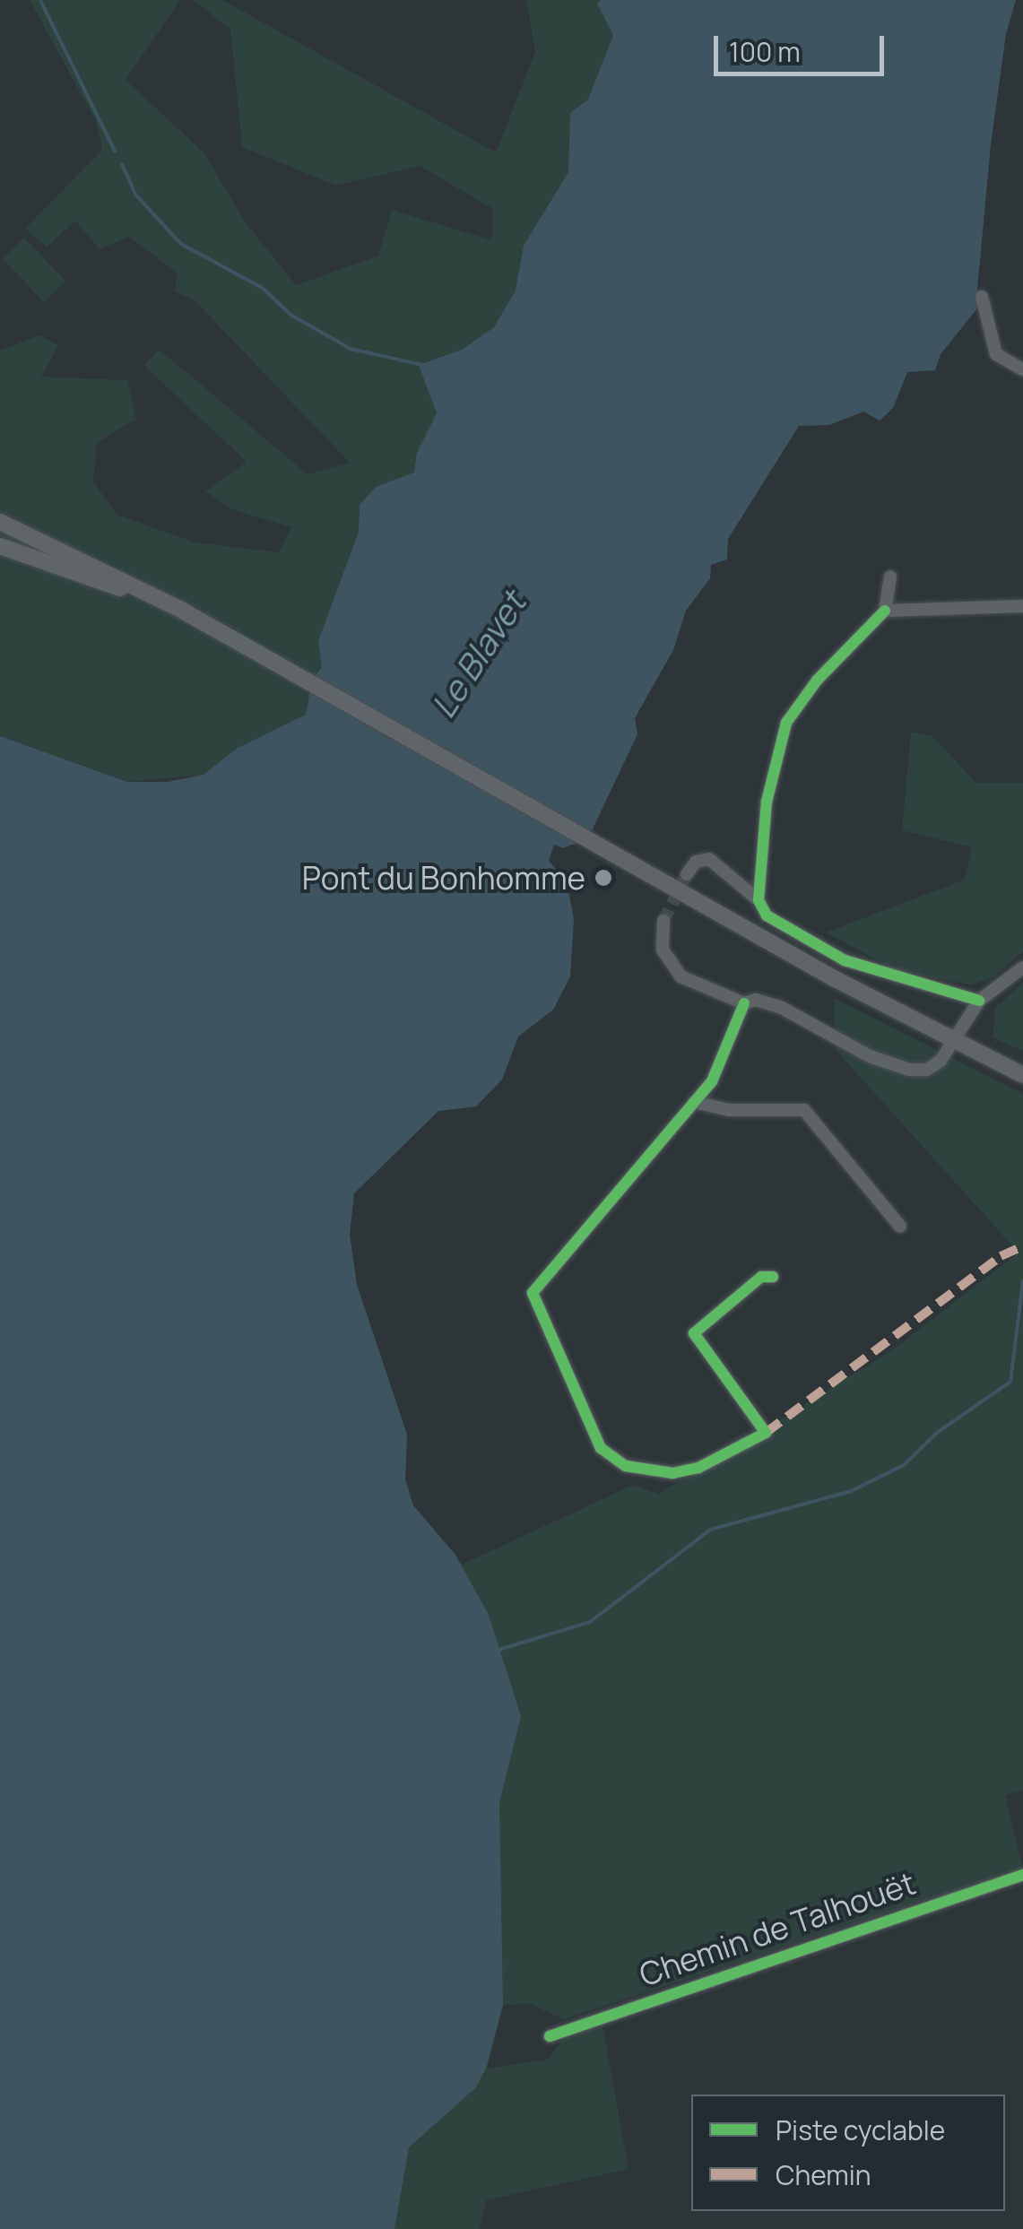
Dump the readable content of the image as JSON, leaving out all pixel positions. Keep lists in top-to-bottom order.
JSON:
{
  "streets": {
    "street": ["Chemin de Talhouët"]
  },
  "water": ["Le Blavet"],
  "places": ["Pont du Bonhomme"],
  "legend": ["Piste cyclable", "Chemin"],
  "scale_bar": "100 m"
}
